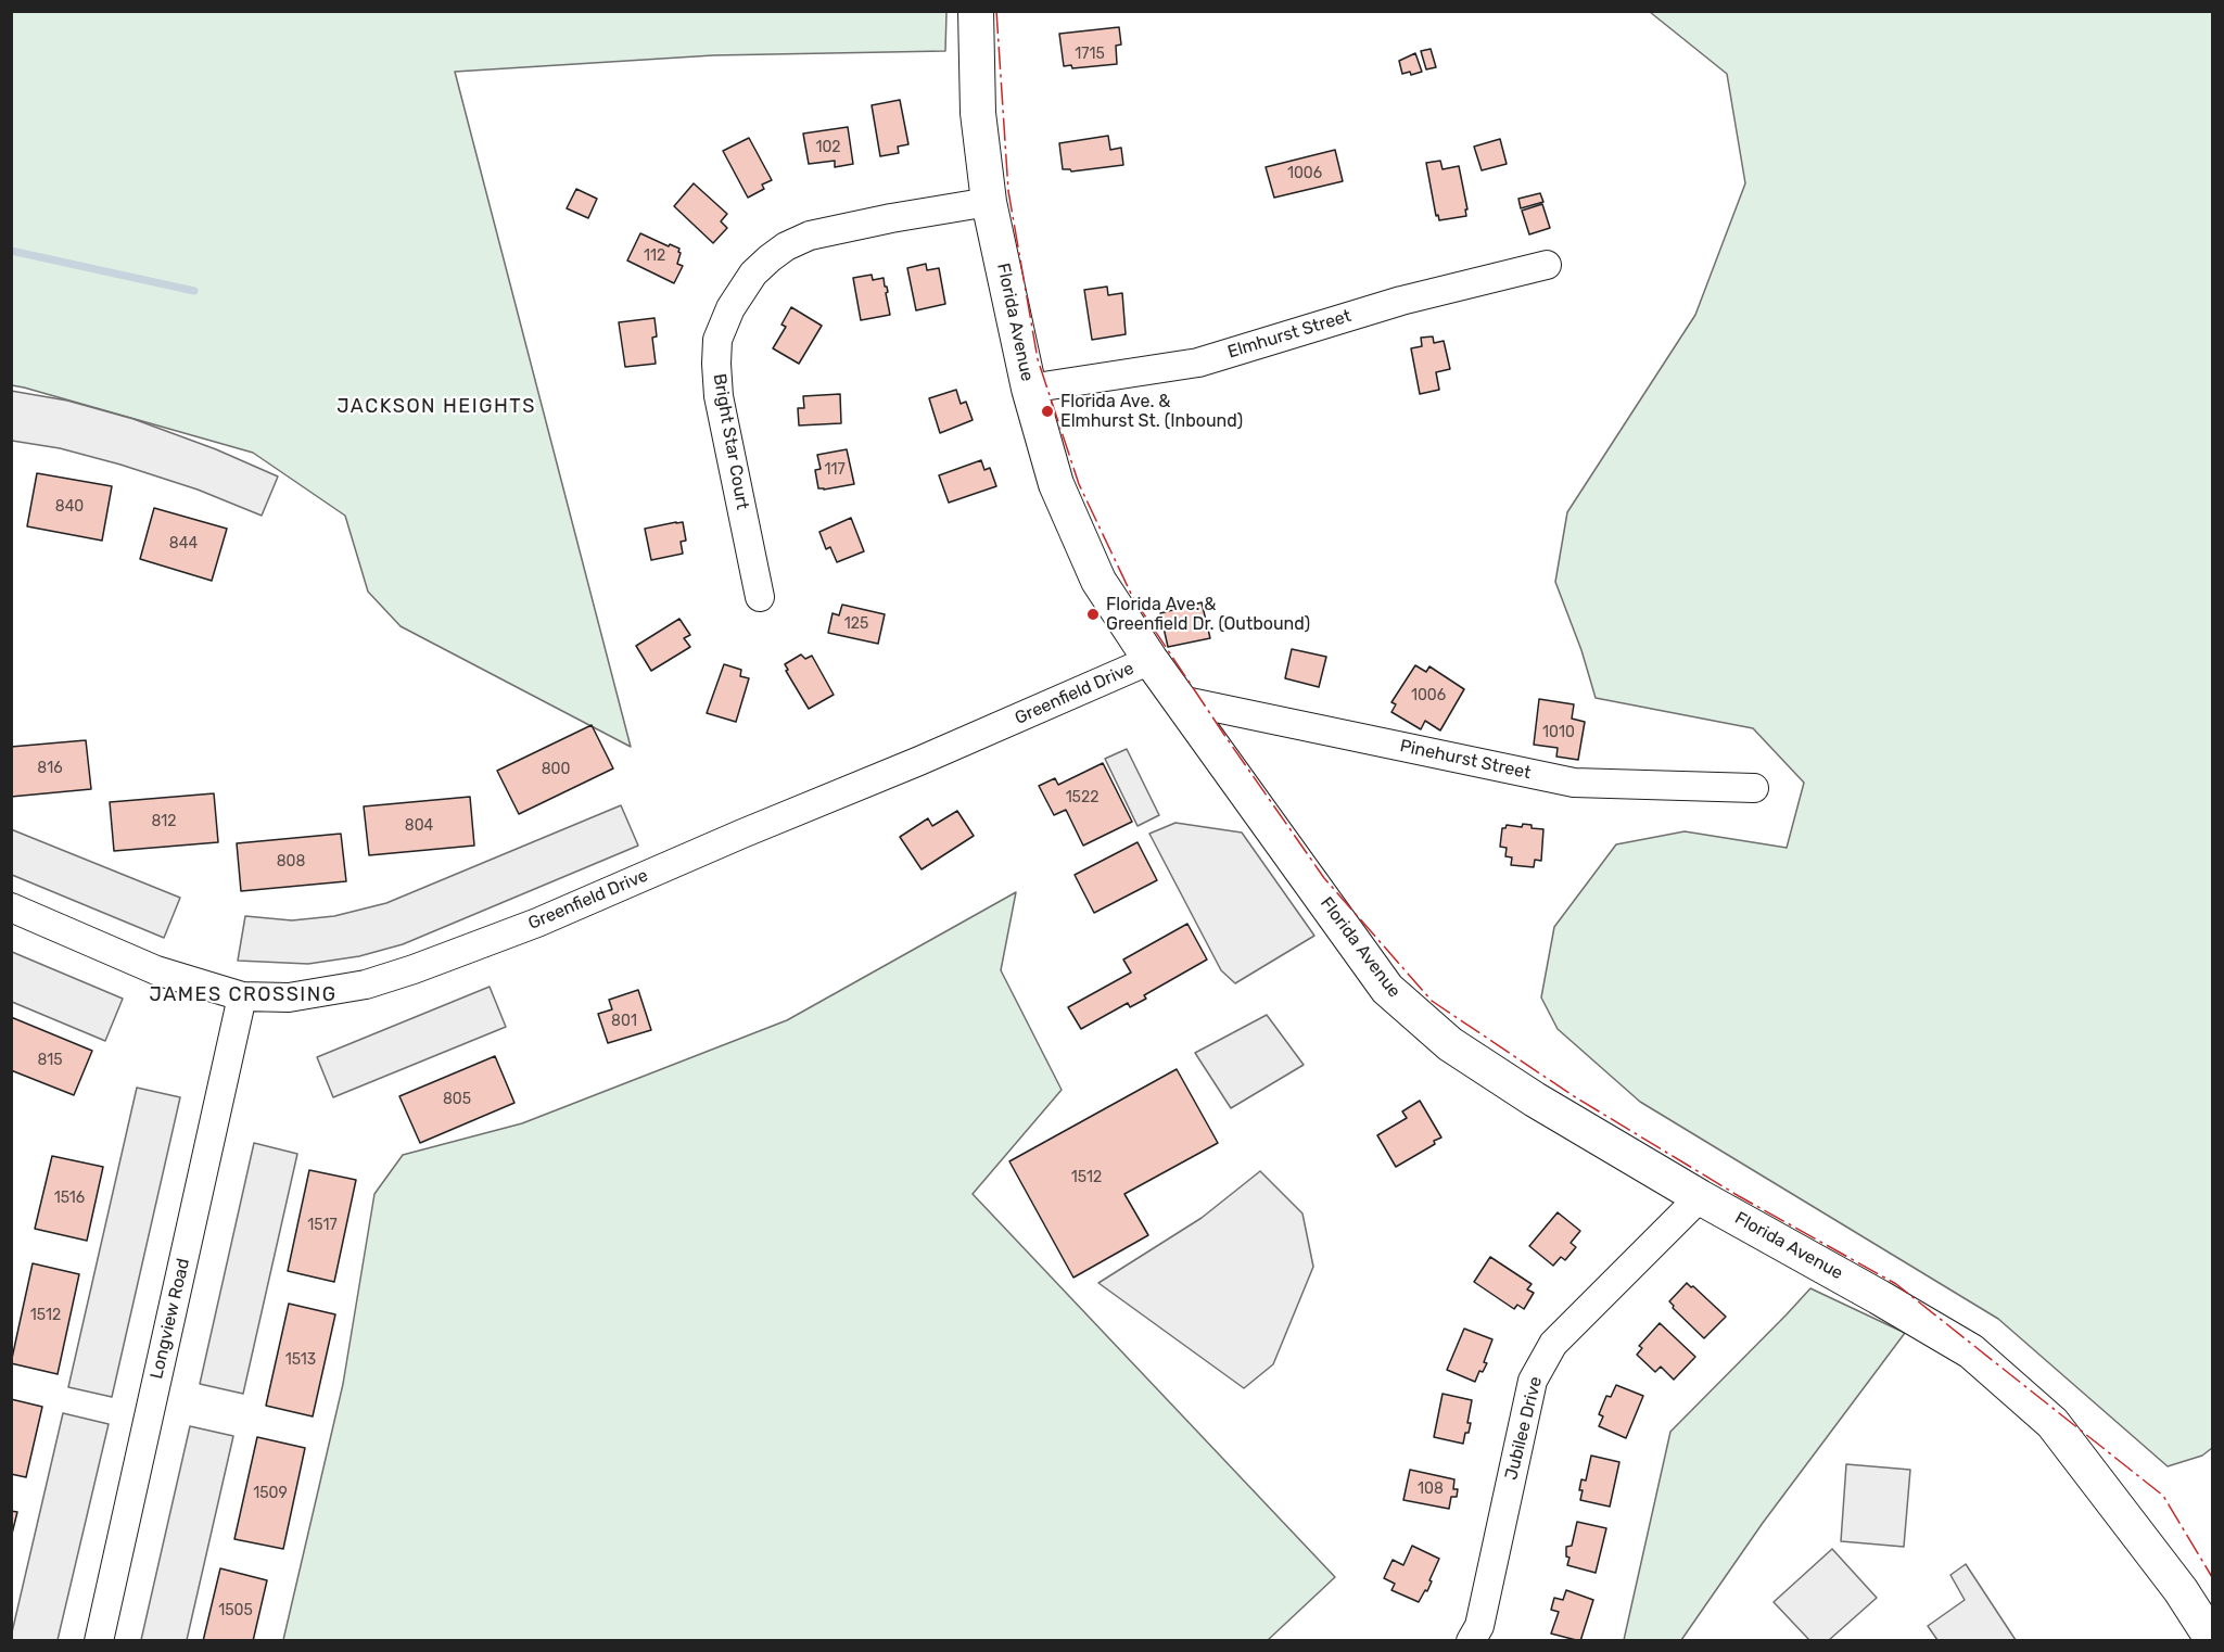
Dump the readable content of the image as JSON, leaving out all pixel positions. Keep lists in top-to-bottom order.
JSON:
{
  "streets": {
    "main road": ["Florida Avenue"],
    "street": [
      "Elmhurst Street",
      "Bright Star Court",
      "Greenfield Drive",
      "Pinehurst Street",
      "Longview Road",
      "Jubilee Drive"
    ]
  },
  "crossings": [
    ["Florida Avenue", "Elmhurst Street"],
    ["Florida Avenue", "Bright Star Court"],
    ["Florida Avenue", "Greenfield Drive"],
    ["Florida Avenue", "Pinehurst Street"],
    ["Florida Avenue", "Jubilee Drive"],
    ["Greenfield Drive", "Longview Road"]
  ],
  "districts": ["JACKSON HEIGHTS", "JAMES CROSSING"],
  "places": ["Florida Ave. & Elmhurst St. (Inbound)", "Florida Ave. & Greenfield Dr. (Outbound)"],
  "house_numbers": [
    "1715",
    "102",
    "1006",
    "112",
    "117",
    "840",
    "844",
    "125",
    "1006",
    "1010",
    "816",
    "800",
    "1522",
    "812",
    "804",
    "808",
    "801",
    "815",
    "805",
    "1512",
    "1516",
    "1517",
    "1512",
    "1513",
    "108",
    "1509",
    "1505"
  ]
}
